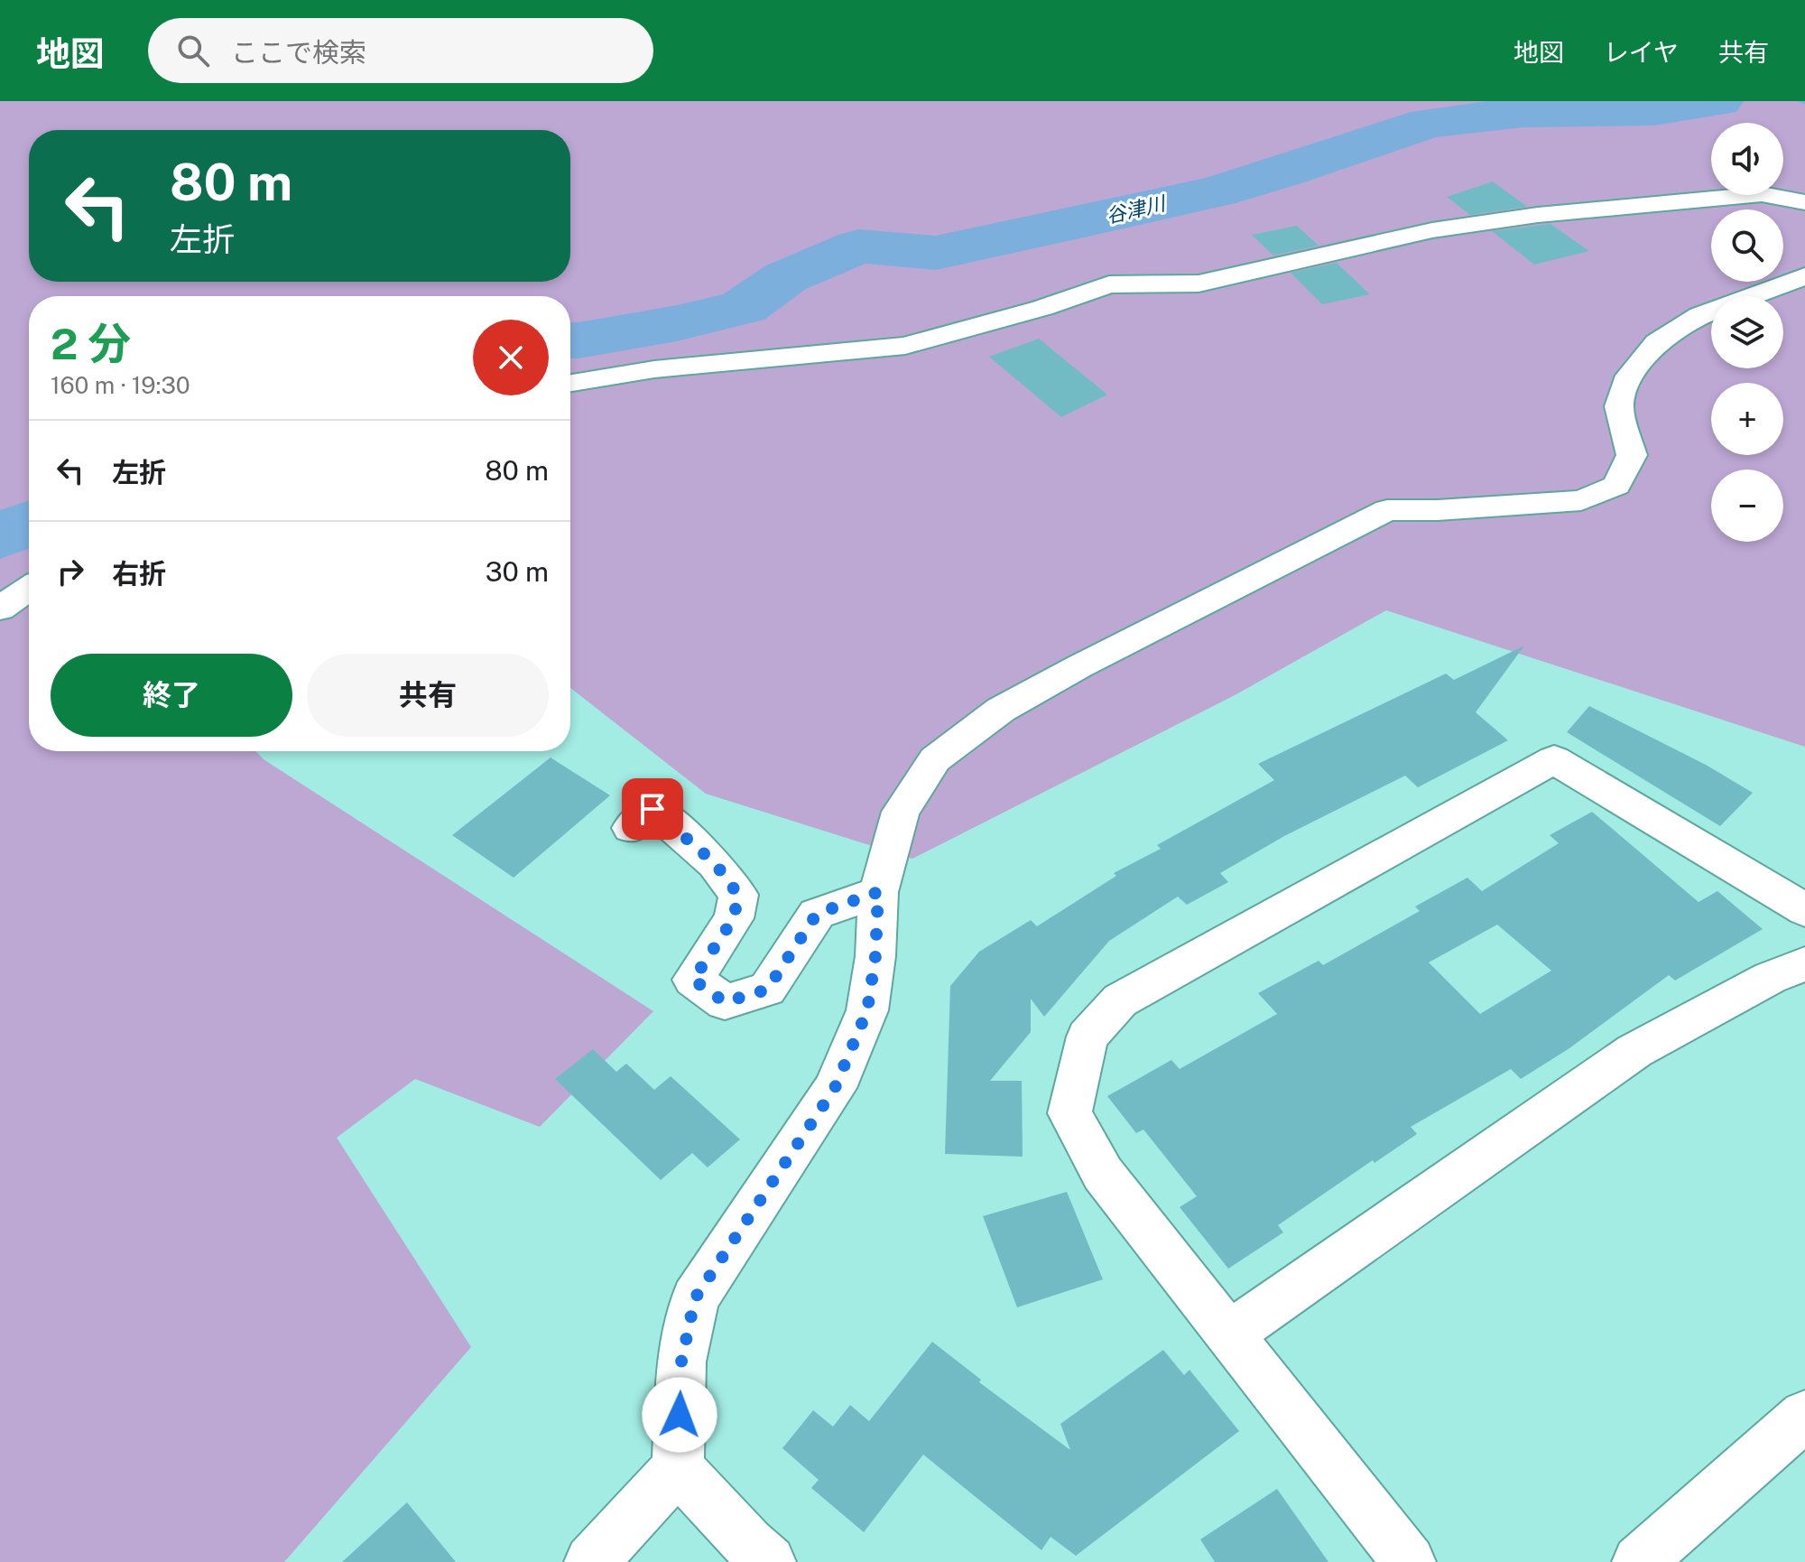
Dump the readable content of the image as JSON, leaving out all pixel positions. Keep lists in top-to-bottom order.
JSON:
{
  "water": ["谷津川"],
  "page": {
    "header": "地図",
    "search": "ここで検索",
    "nav": ["地図", "レイヤ", "共有"],
    "map_buttons": ["+", "−"],
    "turn": ["80 m", "左折"],
    "heading": ["2 分", "160 m · 19:30"],
    "list": [
      {
        "name": "左折",
        "value": "80 m"
      },
      {
        "name": "右折",
        "value": "30 m"
      }
    ],
    "buttons": ["終了", "共有"]
  }
}
